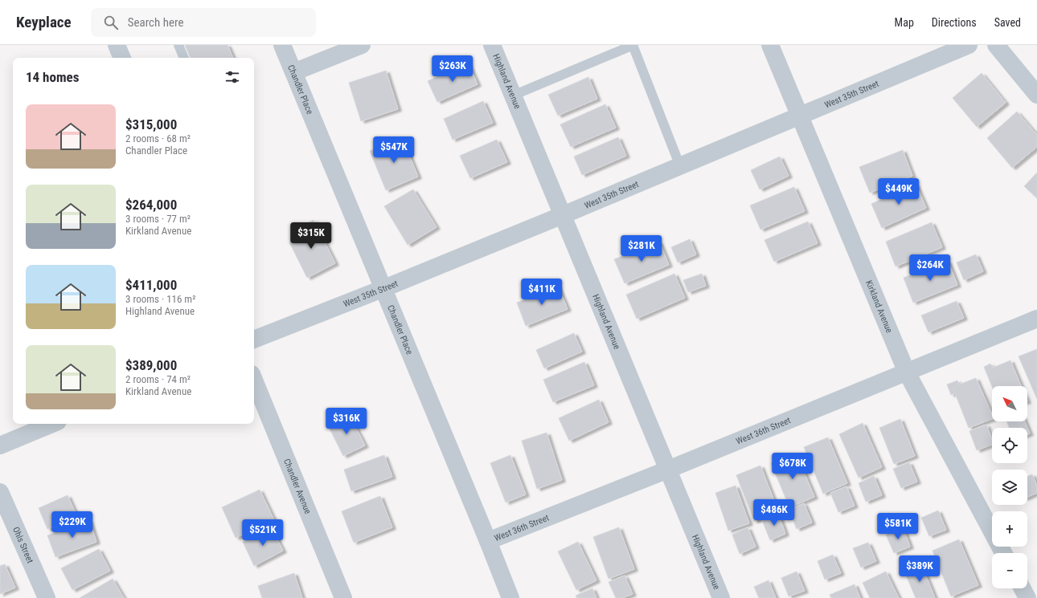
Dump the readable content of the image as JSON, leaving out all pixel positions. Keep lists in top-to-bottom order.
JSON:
{
  "streets": {
    "street": [
      "Highland Avenue",
      "Chandler Place",
      "West 35th Street",
      "Kirkland Avenue",
      "West 36th Street",
      "Chandler Avenue",
      "Ohls Street"
    ]
  },
  "crossings": [
    ["Highland Avenue", "West 35th Street"],
    ["Highland Avenue", "West 36th Street"],
    ["Chandler Place", "West 35th Street"],
    ["Chandler Place", "West 36th Street"],
    ["West 35th Street", "Kirkland Avenue"],
    ["Kirkland Avenue", "West 36th Street"]
  ],
  "north": "top left",
  "page": {
    "header": "Keyplace",
    "search": "Search here",
    "nav": ["Map", "Directions", "Saved"],
    "price": [
      "$263K",
      "$547K",
      "$449K",
      "$315K",
      "$281K",
      "$264K",
      "$411K",
      "$316K",
      "$678K",
      "$486K",
      "$229K",
      "$581K",
      "$521K",
      "$389K"
    ],
    "heading": "14 homes",
    "list": [
      {
        "name": "$315,000",
        "note": "2 rooms · 68 m² · Chandler Place"
      },
      {
        "name": "$264,000",
        "note": "3 rooms · 77 m² · Kirkland Avenue"
      },
      {
        "name": "$411,000",
        "note": "3 rooms · 116 m² · Highland Avenue"
      },
      {
        "name": "$389,000",
        "note": "2 rooms · 74 m² · Kirkland Avenue"
      }
    ],
    "map_buttons": ["+", "−"]
  }
}
